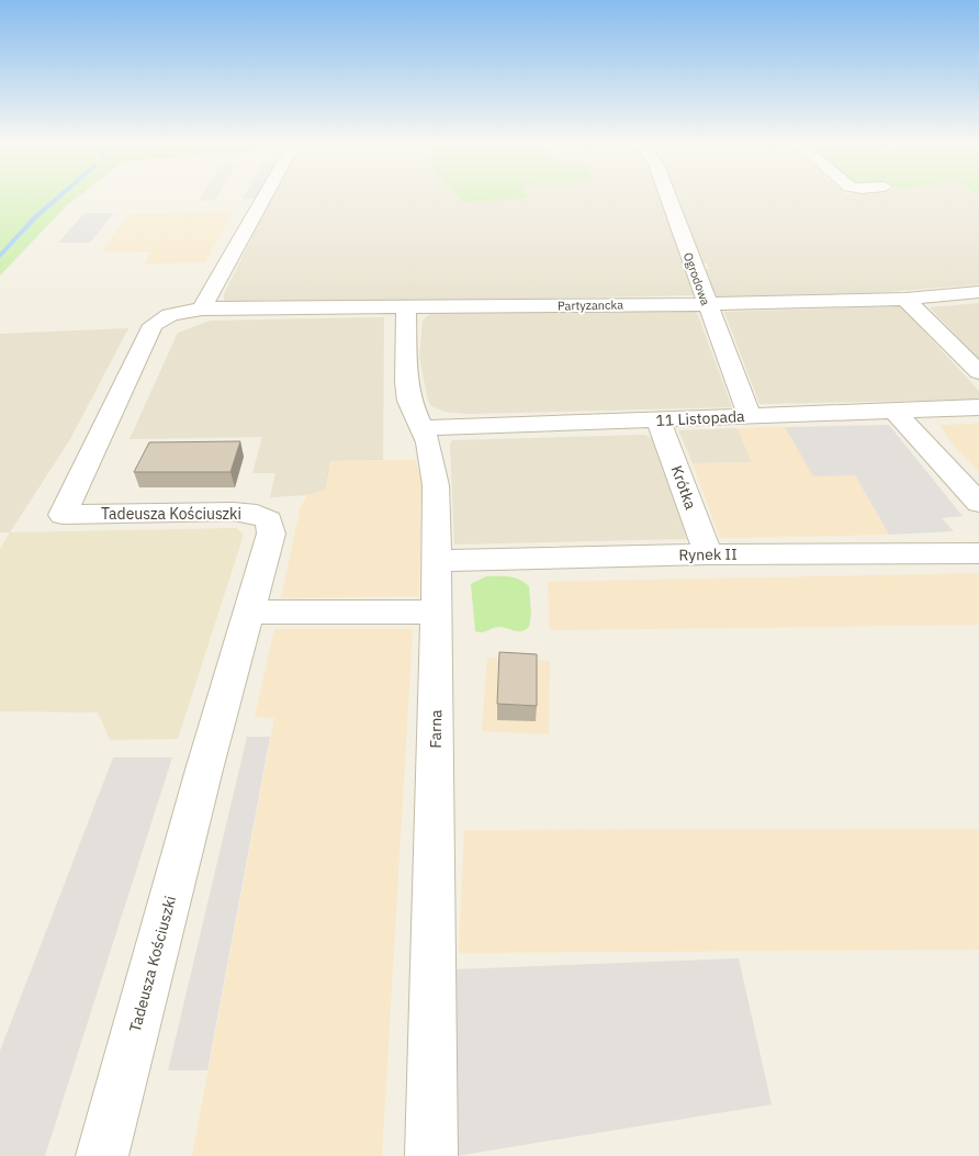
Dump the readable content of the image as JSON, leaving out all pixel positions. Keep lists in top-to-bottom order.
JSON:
{
  "streets": {
    "street": [
      "Ogrodowa",
      "Partyzancka",
      "11 Listopada",
      "Krótka",
      "Tadeusza Kościuszki",
      "Rynek II",
      "Farna"
    ]
  },
  "crossings": [
    ["Ogrodowa", "Partyzancka"],
    ["Ogrodowa", "11 Listopada"],
    ["Partyzancka", "Tadeusza Kościuszki"],
    ["Partyzancka", "Farna"],
    ["11 Listopada", "Krótka"],
    ["11 Listopada", "Farna"],
    ["Krótka", "Rynek II"],
    ["Rynek II", "Farna"]
  ]
}
